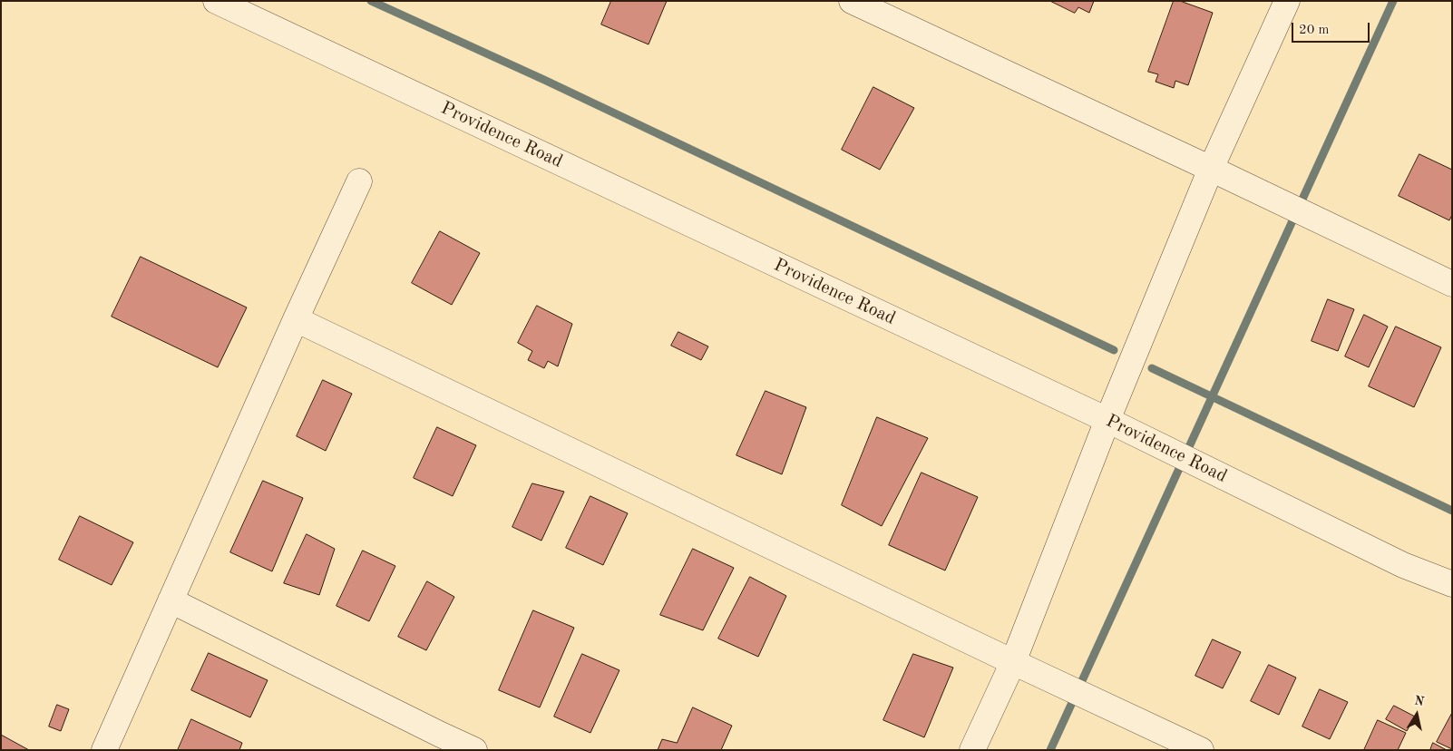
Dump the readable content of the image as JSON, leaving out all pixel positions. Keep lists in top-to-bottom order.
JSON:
{
  "streets": {
    "street": ["Providence Road"]
  },
  "scale_bar": "20 m",
  "north": "top"
}
